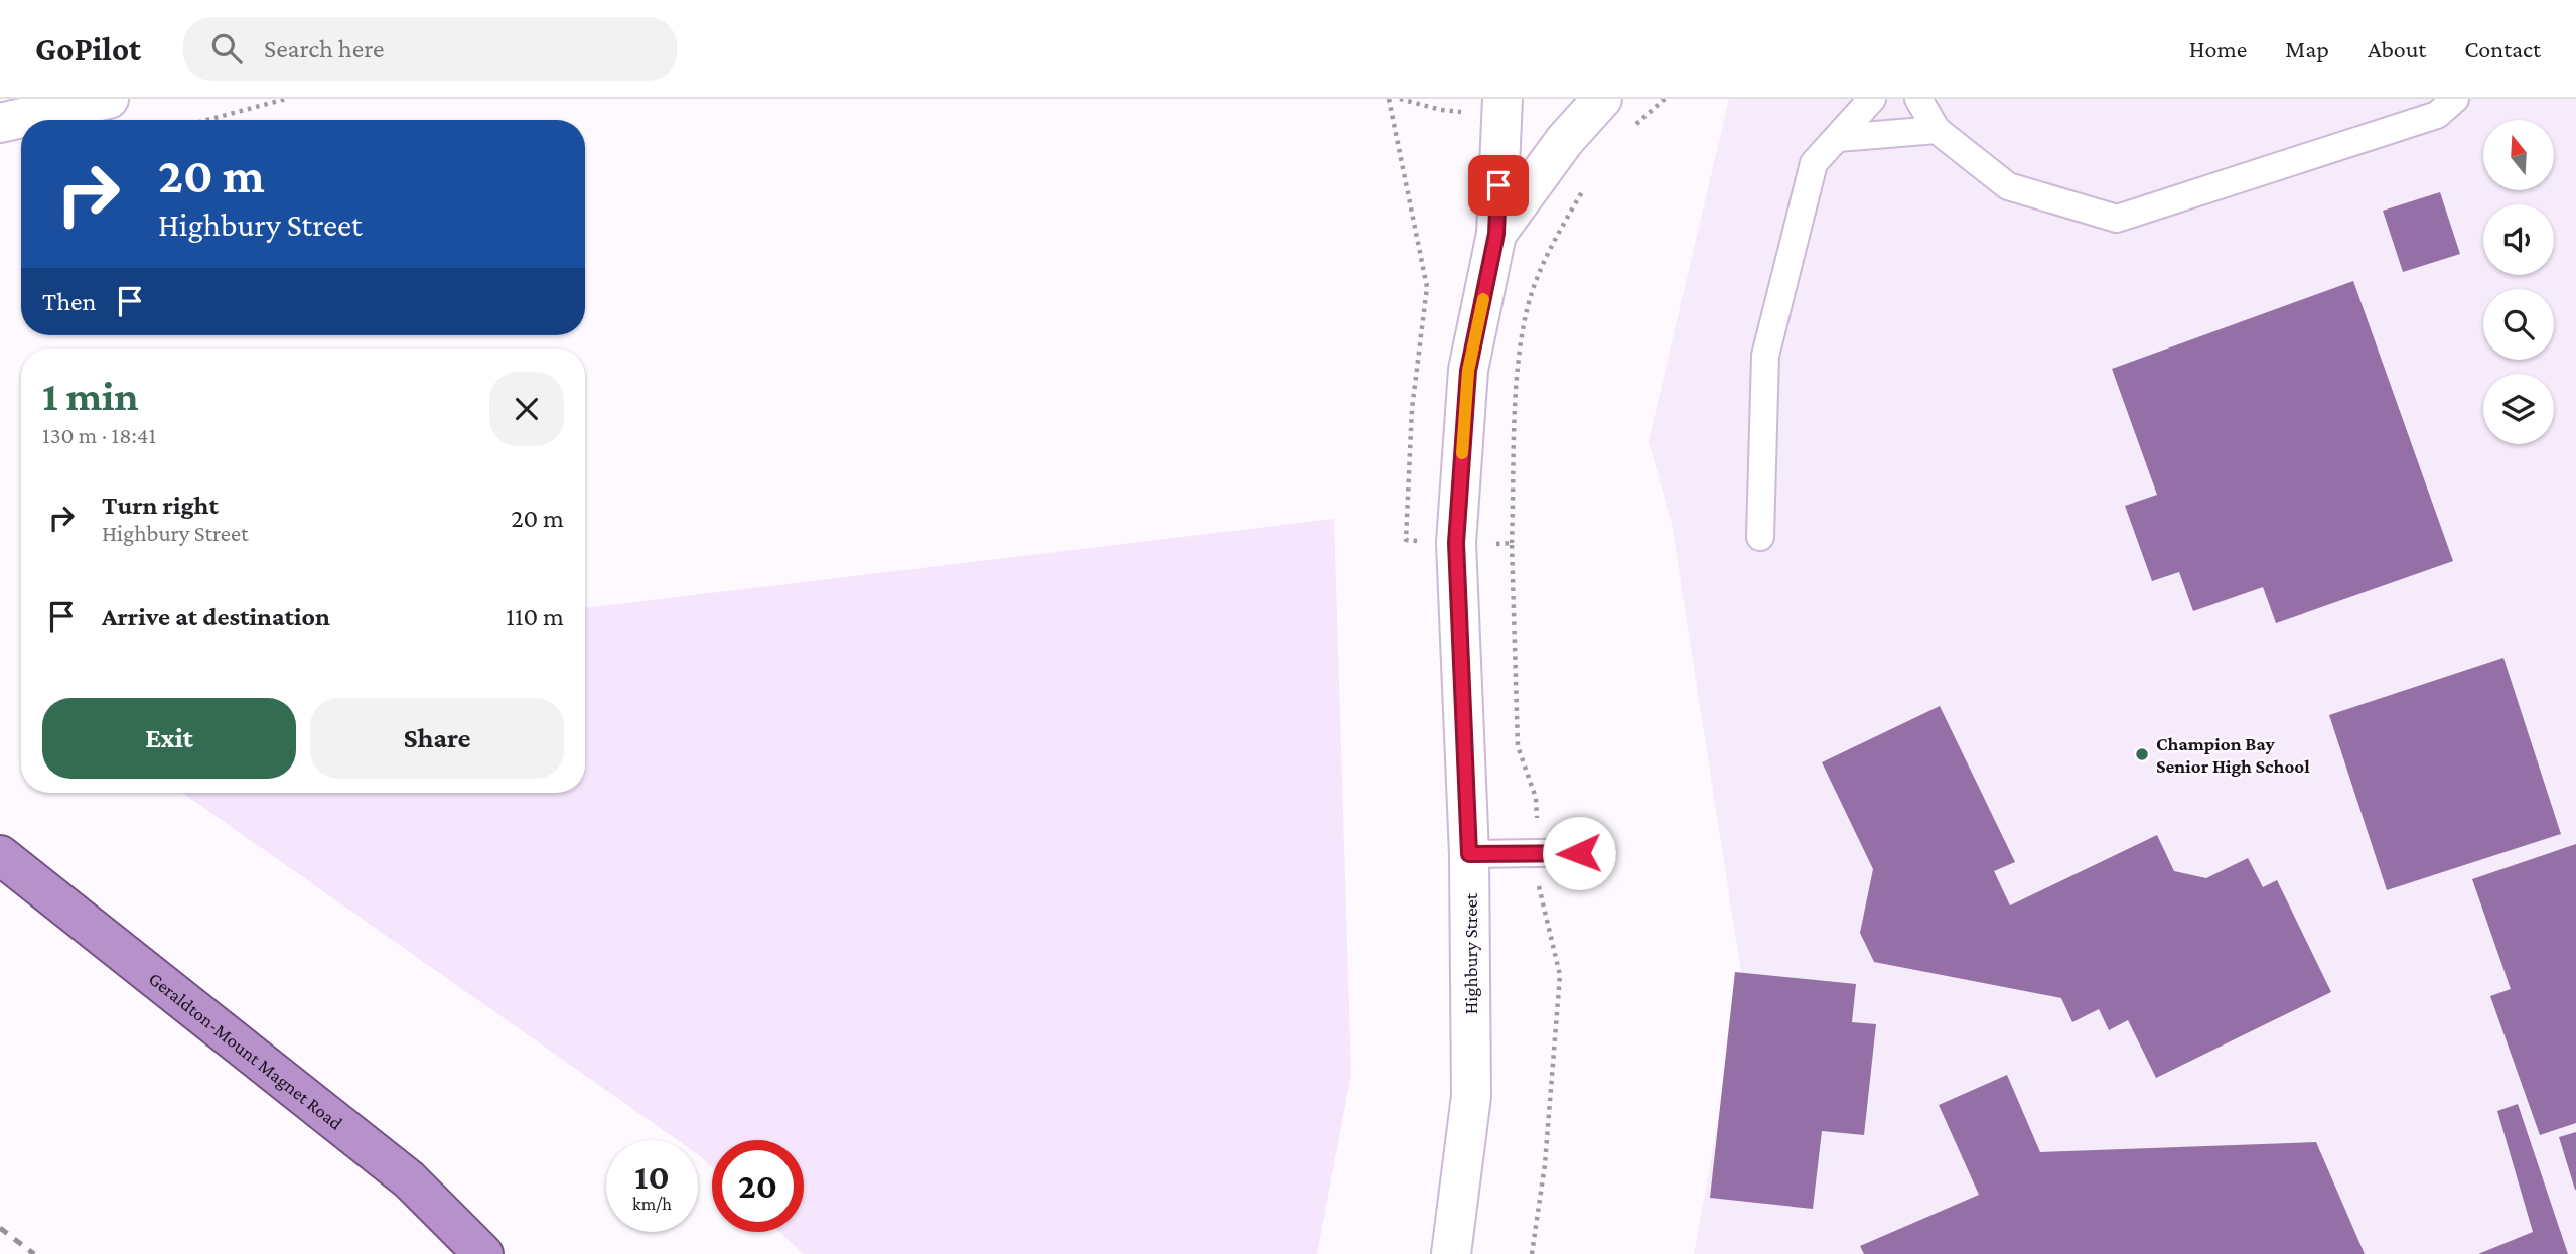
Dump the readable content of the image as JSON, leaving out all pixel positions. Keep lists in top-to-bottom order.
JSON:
{
  "streets": {
    "highway": ["Geraldton-Mount Magnet Road"],
    "street": ["Highbury Street"]
  },
  "places": ["Champion Bay Senior High School"],
  "north": "top",
  "page": {
    "header": "GoPilot",
    "search": "Search here",
    "nav": [
      "Home",
      "Map",
      "About",
      "Contact"
    ],
    "turn": ["20 m", "Highbury Street"],
    "then": "Then",
    "heading": ["1 min", "130 m · 18:41"],
    "list": [
      {
        "name": "Turn right",
        "note": "Highbury Street",
        "value": "20 m"
      },
      {
        "name": "Arrive at destination",
        "value": "110 m"
      }
    ],
    "buttons": ["Exit", "Share"],
    "speed": "10 km/h",
    "limit": "20"
  }
}
